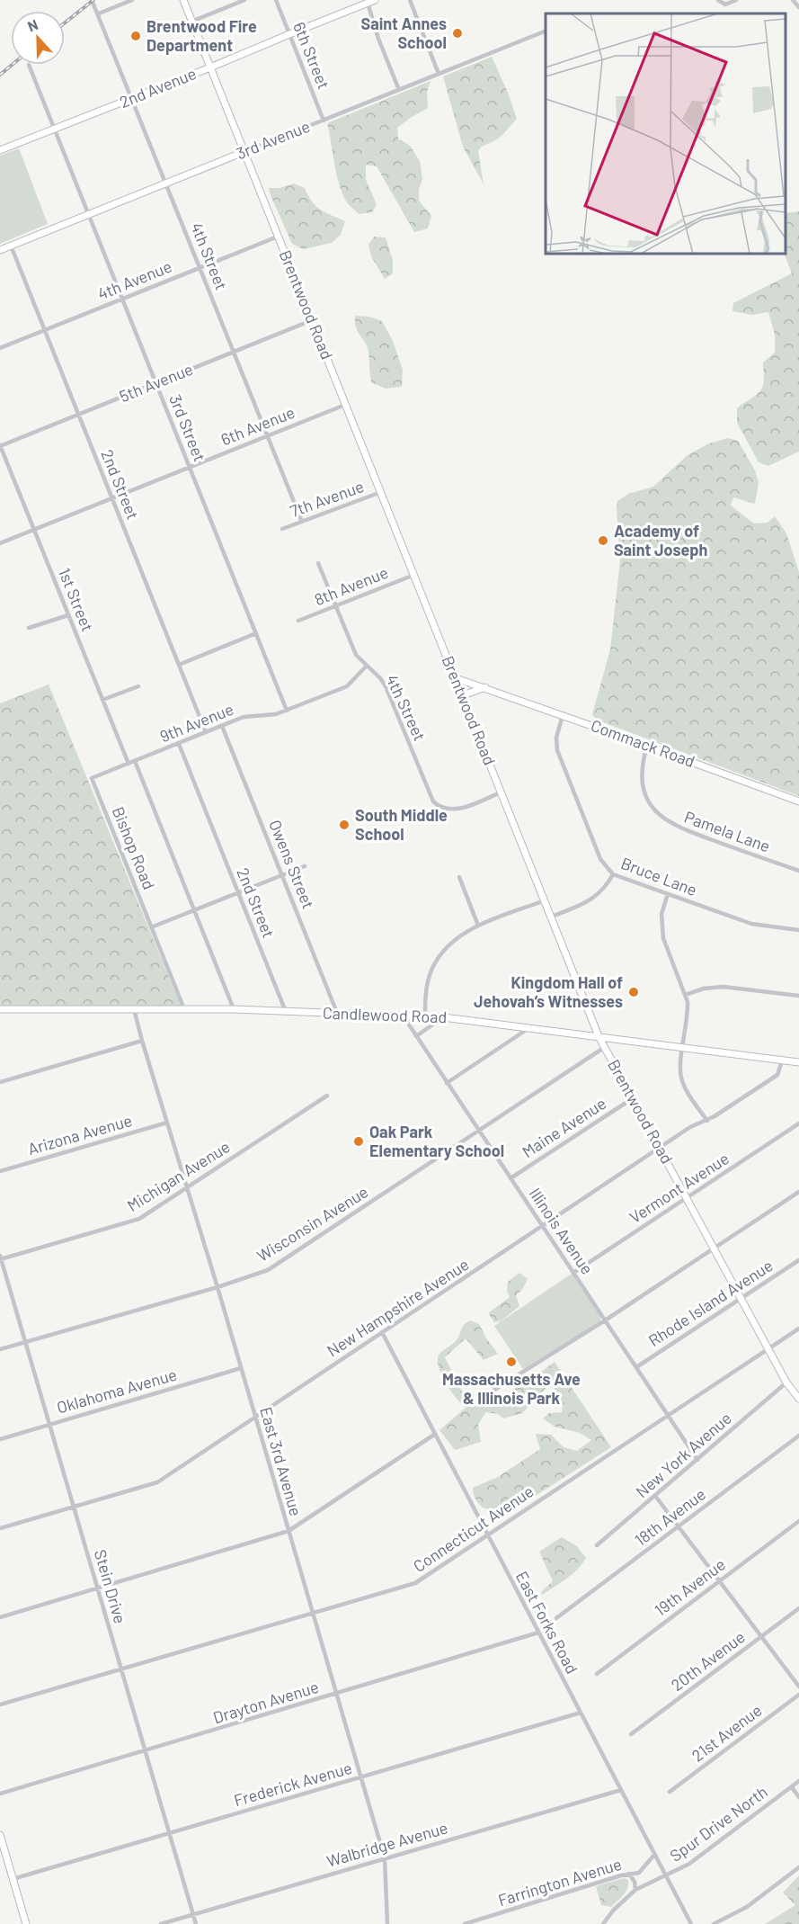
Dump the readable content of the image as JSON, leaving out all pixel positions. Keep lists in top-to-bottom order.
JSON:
{
  "streets": {
    "street": [
      "6th Street",
      "2nd Avenue",
      "3rd Avenue",
      "4th Street",
      "4th Avenue",
      "Brentwood Road",
      "5th Avenue",
      "6th Avenue",
      "3rd Street",
      "2nd Street",
      "7th Avenue",
      "8th Avenue",
      "1st Street",
      "9th Avenue",
      "Commack Road",
      "Pamela Lane",
      "Bishop Road",
      "Owens Street",
      "Bruce Lane",
      "Candlewood Road",
      "Maine Avenue",
      "Arizona Avenue",
      "Michigan Avenue",
      "Vermont Avenue",
      "Wisconsin Avenue",
      "Illinois Avenue",
      "Rhode Island Avenue",
      "New Hampshire Avenue",
      "Oklahoma Avenue",
      "New York Avenue",
      "East 3rd Avenue",
      "18th Avenue",
      "Connecticut Avenue",
      "Stein Drive",
      "19th Avenue",
      "East Forks Road",
      "20th Avenue",
      "Drayton Avenue",
      "21st Avenue",
      "Frederick Avenue",
      "Spur Drive North",
      "Walbridge Avenue",
      "Farrington Avenue"
    ]
  },
  "crossings": [
    ["6th Street", "2nd Avenue"],
    ["6th Street", "3rd Avenue"],
    ["2nd Avenue", "4th Street"],
    ["2nd Avenue", "Brentwood Road"],
    ["2nd Avenue", "3rd Street"],
    ["3rd Avenue", "4th Street"],
    ["3rd Avenue", "Brentwood Road"],
    ["3rd Avenue", "3rd Street"],
    ["3rd Avenue", "2nd Street"],
    ["4th Street", "4th Avenue"],
    ["4th Street", "Brentwood Road"],
    ["4th Street", "5th Avenue"],
    ["4th Street", "6th Avenue"],
    ["4th Street", "7th Avenue"],
    ["4th Street", "8th Avenue"],
    ["4th Street", "9th Avenue"],
    ["4th Avenue", "Brentwood Road"],
    ["4th Avenue", "3rd Street"],
    ["4th Avenue", "2nd Street"],
    ["Brentwood Road", "5th Avenue"],
    ["Brentwood Road", "6th Avenue"],
    ["Brentwood Road", "7th Avenue"],
    ["Brentwood Road", "8th Avenue"],
    ["Brentwood Road", "Commack Road"],
    ["Brentwood Road", "Candlewood Road"],
    ["Brentwood Road", "Maine Avenue"],
    ["Brentwood Road", "Vermont Avenue"],
    ["Brentwood Road", "Wisconsin Avenue"],
    ["Brentwood Road", "Rhode Island Avenue"],
    ["Brentwood Road", "New Hampshire Avenue"],
    ["Brentwood Road", "New York Avenue"],
    ["Brentwood Road", "Connecticut Avenue"],
    ["5th Avenue", "3rd Street"],
    ["5th Avenue", "2nd Street"],
    ["5th Avenue", "1st Street"],
    ["6th Avenue", "3rd Street"],
    ["6th Avenue", "2nd Street"],
    ["6th Avenue", "1st Street"],
    ["3rd Street", "9th Avenue"],
    ["2nd Street", "9th Avenue"],
    ["2nd Street", "Candlewood Road"],
    ["1st Street", "9th Avenue"],
    ["9th Avenue", "Bishop Road"],
    ["9th Avenue", "Owens Street"],
    ["Commack Road", "Pamela Lane"],
    ["Commack Road", "Bruce Lane"],
    ["Bishop Road", "Candlewood Road"],
    ["Owens Street", "Candlewood Road"],
    ["Candlewood Road", "Illinois Avenue"],
    ["Candlewood Road", "New Hampshire Avenue"],
    ["Candlewood Road", "East 3rd Avenue"],
    ["Maine Avenue", "Illinois Avenue"],
    ["Arizona Avenue", "East 3rd Avenue"],
    ["Michigan Avenue", "East 3rd Avenue"],
    ["Michigan Avenue", "Stein Drive"],
    ["Vermont Avenue", "Illinois Avenue"],
    ["Wisconsin Avenue", "Illinois Avenue"],
    ["Wisconsin Avenue", "East 3rd Avenue"],
    ["Wisconsin Avenue", "Stein Drive"],
    ["Illinois Avenue", "Rhode Island Avenue"],
    ["Illinois Avenue", "New Hampshire Avenue"],
    ["Illinois Avenue", "New York Avenue"],
    ["Illinois Avenue", "Connecticut Avenue"],
    ["New Hampshire Avenue", "East 3rd Avenue"],
    ["New Hampshire Avenue", "Stein Drive"],
    ["New Hampshire Avenue", "East Forks Road"],
    ["Oklahoma Avenue", "East 3rd Avenue"],
    ["Oklahoma Avenue", "Stein Drive"],
    ["East 3rd Avenue", "Connecticut Avenue"],
    ["East 3rd Avenue", "Drayton Avenue"],
    ["East 3rd Avenue", "Frederick Avenue"],
    ["East 3rd Avenue", "Walbridge Avenue"],
    ["Connecticut Avenue", "Stein Drive"],
    ["Connecticut Avenue", "East Forks Road"],
    ["Stein Drive", "Drayton Avenue"],
    ["Stein Drive", "Frederick Avenue"],
    ["Stein Drive", "Walbridge Avenue"],
    ["East Forks Road", "Drayton Avenue"],
    ["East Forks Road", "Frederick Avenue"],
    ["East Forks Road", "Spur Drive North"],
    ["East Forks Road", "Walbridge Avenue"],
    ["East Forks Road", "Farrington Avenue"]
  ],
  "places": [
    "Saint Annes School",
    "Brentwood Fire Department",
    "Academy of Saint Joseph",
    "South Middle School",
    "Kingdom Hall of Jehovah’s Witnesses",
    "Oak Park Elementary School",
    "Massachusetts Ave & Illinois Park"
  ],
  "north": "top"
}
